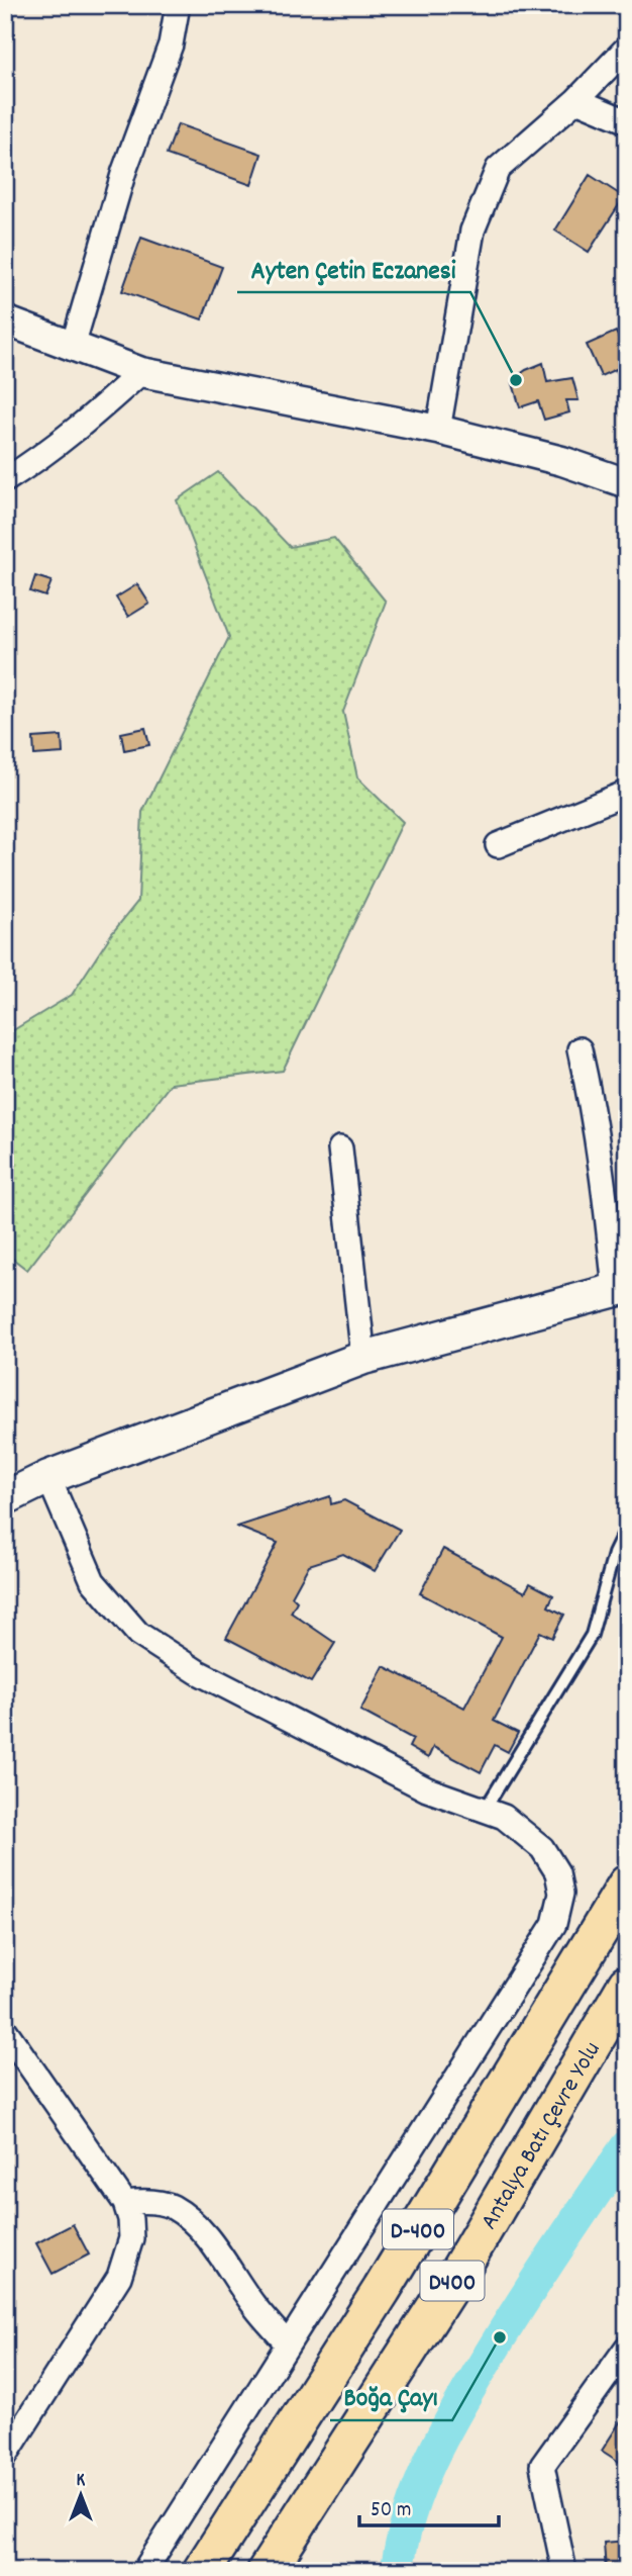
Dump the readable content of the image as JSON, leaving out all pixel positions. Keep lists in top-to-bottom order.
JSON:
{
  "streets": {
    "highway": ["Antalya Batı Çevre Yolu", "D-400", "D400"]
  },
  "places": ["Ayten Çetin Eczanesi", "Boğa Çayı"],
  "scale_bar": "50 m",
  "north": "top"
}
